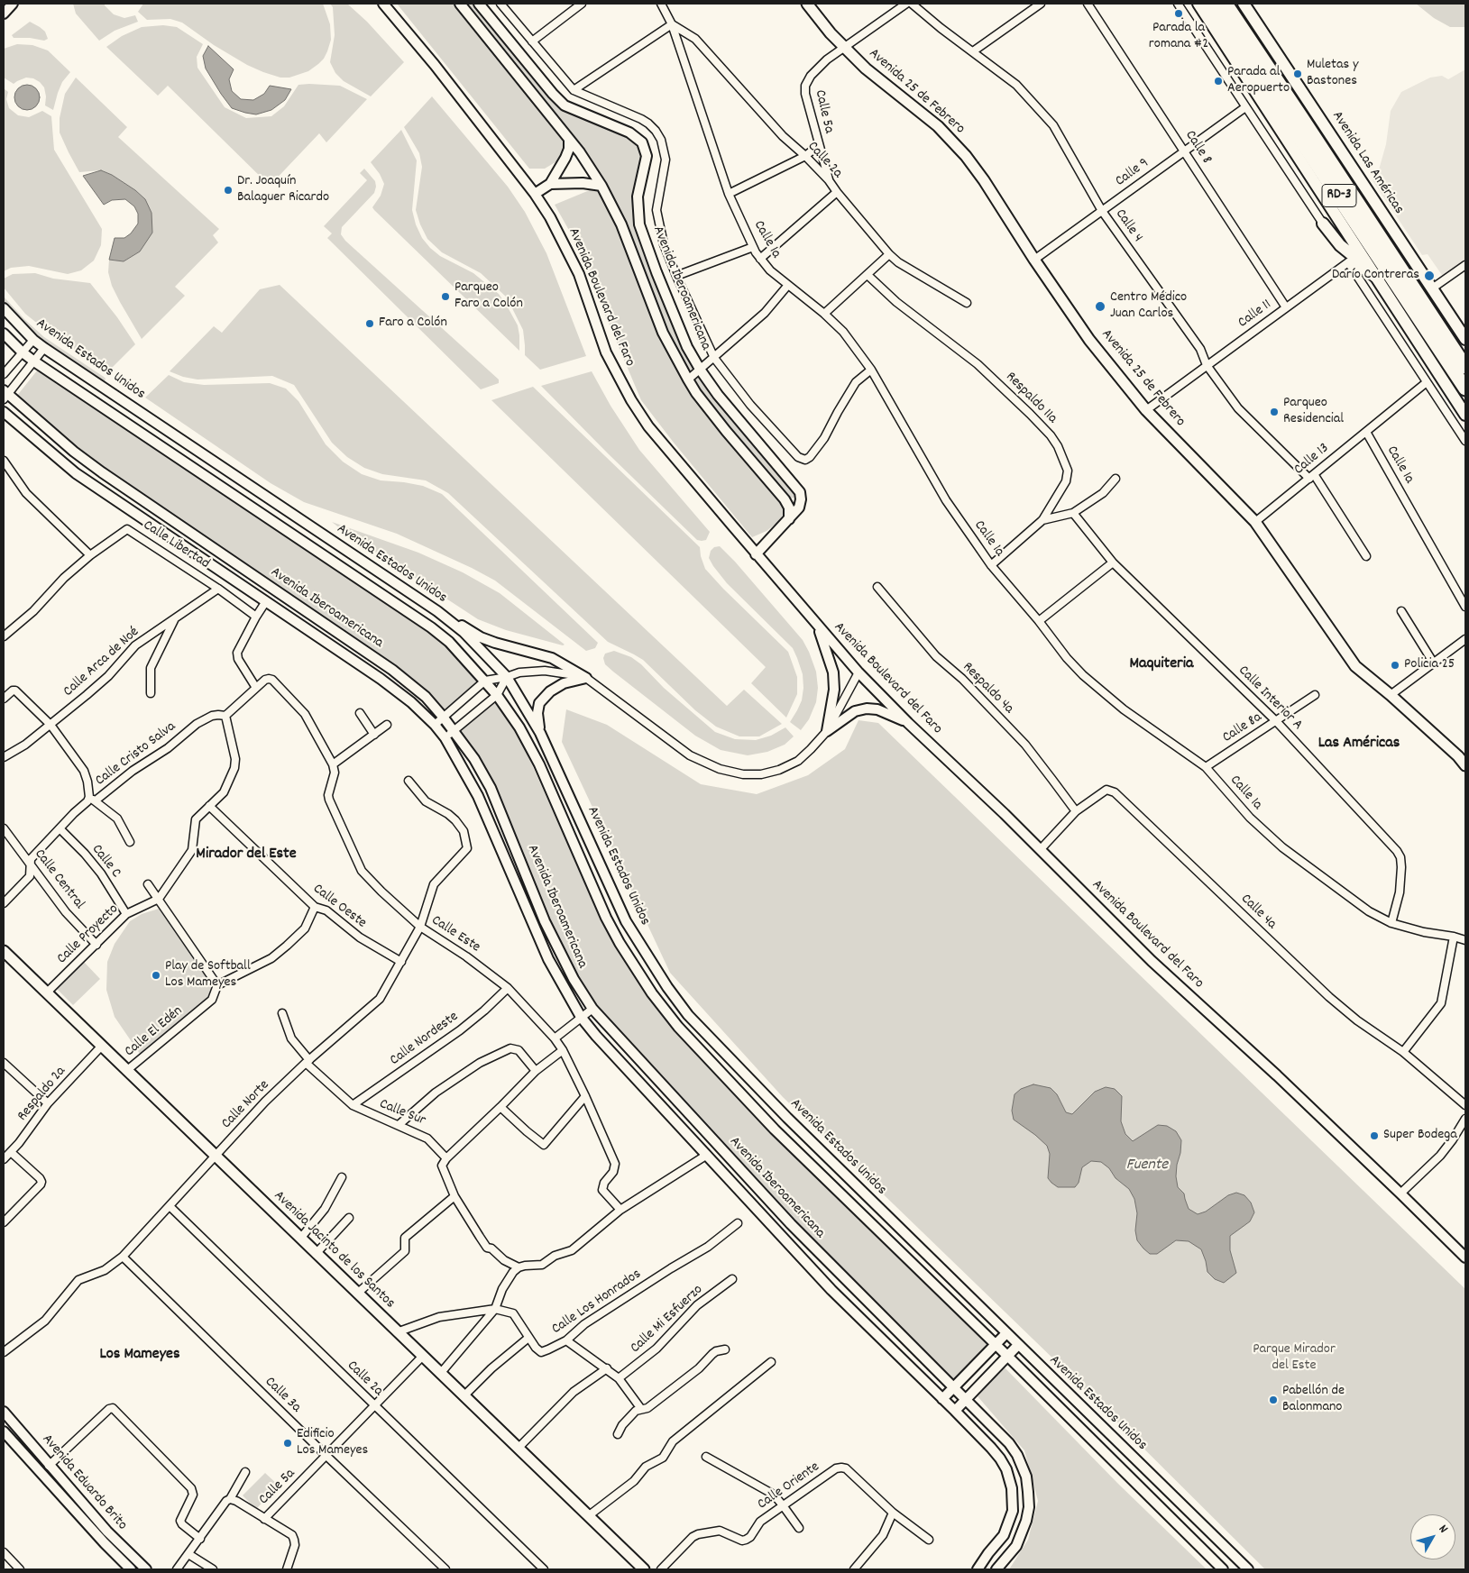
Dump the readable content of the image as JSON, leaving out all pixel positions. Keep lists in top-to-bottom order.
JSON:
{
  "streets": {
    "highway": ["RD-3"],
    "main road": ["Avenida 25 de Febrero", "Avenida Las Américas", "Avenida Jacinto de los Santos"],
    "street": [
      "Calle 5a",
      "Calle 8",
      "Calle 2a",
      "Calle 9",
      "Calle 4",
      "Calle 1a",
      "Avenida Iberoamericana",
      "Avenida Boulevard del Faro",
      "Calle 11",
      "Avenida Estados Unidos",
      "Respaldo 11a",
      "Calle 13",
      "Calle Libertad",
      "Calle Arca de Noé",
      "Respaldo 4a",
      "Calle Interior A",
      "Calle 8a",
      "Calle Cristo Salva",
      "Calle C",
      "Calle Central",
      "Calle Oeste",
      "Calle 4a",
      "Calle Proyecto",
      "Calle Este",
      "Calle El Edén",
      "Calle Nordeste",
      "Respaldo 2a",
      "Calle Norte",
      "Calle Sur",
      "Calle Los Honrados",
      "Calle Mi Esfuerzo",
      "Calle 3a",
      "Avenida Eduardo Brito",
      "Calle Oriente"
    ]
  },
  "crossings": [
    ["Avenida 25 de Febrero", "Calle 5a"],
    ["Avenida 25 de Febrero", "Calle 9"],
    ["Avenida 25 de Febrero", "Calle 11"],
    ["Avenida 25 de Febrero", "Calle 13"],
    ["Calle 5a", "Calle 2a"],
    ["Calle 5a", "Calle 1a"],
    ["Calle 5a", "Avenida Jacinto de los Santos"],
    ["Calle 5a", "Calle 3a"],
    ["Calle 8", "Calle 9"],
    ["Calle 8", "Calle 11"],
    ["Calle 2a", "Calle 1a"],
    ["Calle 2a", "Calle Norte"],
    ["Calle 9", "Calle 4"],
    ["Calle 4", "Calle 11"],
    ["Calle 4", "Calle 13"],
    ["Calle 1a", "Respaldo 11a"],
    ["Calle 1a", "Calle 13"],
    ["Calle 1a", "Calle Interior A"],
    ["Calle 1a", "Calle 8a"],
    ["Avenida Iberoamericana", "Avenida Boulevard del Faro"],
    ["Avenida Boulevard del Faro", "Calle 4a"],
    ["Calle Libertad", "Calle Arca de Noé"],
    ["Respaldo 4a", "Calle 4a"],
    ["Calle Interior A", "Calle 8a"],
    ["Calle Cristo Salva", "Calle C"],
    ["Calle Cristo Salva", "Calle Central"],
    ["Calle C", "Calle Proyecto"],
    ["Calle Central", "Calle Proyecto"],
    ["Calle Oeste", "Calle Norte"],
    ["Calle Proyecto", "Avenida Jacinto de los Santos"],
    ["Calle Este", "Calle Nordeste"],
    ["Calle Este", "Calle Norte"],
    ["Calle El Edén", "Avenida Jacinto de los Santos"],
    ["Calle Nordeste", "Calle Sur"],
    ["Respaldo 2a", "Avenida Jacinto de los Santos"],
    ["Calle Norte", "Calle Sur"],
    ["Calle Norte", "Avenida Jacinto de los Santos"],
    ["Calle Norte", "Calle 3a"],
    ["Avenida Jacinto de los Santos", "Calle Los Honrados"]
  ],
  "districts": [
    "Maquiteria",
    "Las Américas",
    "Mirador del Este",
    "Los Mameyes"
  ],
  "water": ["Fuente"],
  "parks": ["Parque Mirador del Este"],
  "places": [
    "Parada la romana #2",
    "Muletas y Bastones",
    "Parada al Aeropuerto",
    "Dr. Joaquín Balaguer Ricardo",
    "Darío Contreras",
    "Parqueo Faro a Colón",
    "Centro Médico Juan Carlos",
    "Faro a Colón",
    "Parqueo Residencial",
    "Policia 25",
    "Play de Softball Los Mameyes",
    "Super Bodega",
    "Pabellón de Balonmano",
    "Edificio Los Mameyes"
  ],
  "north": "top right"
}
